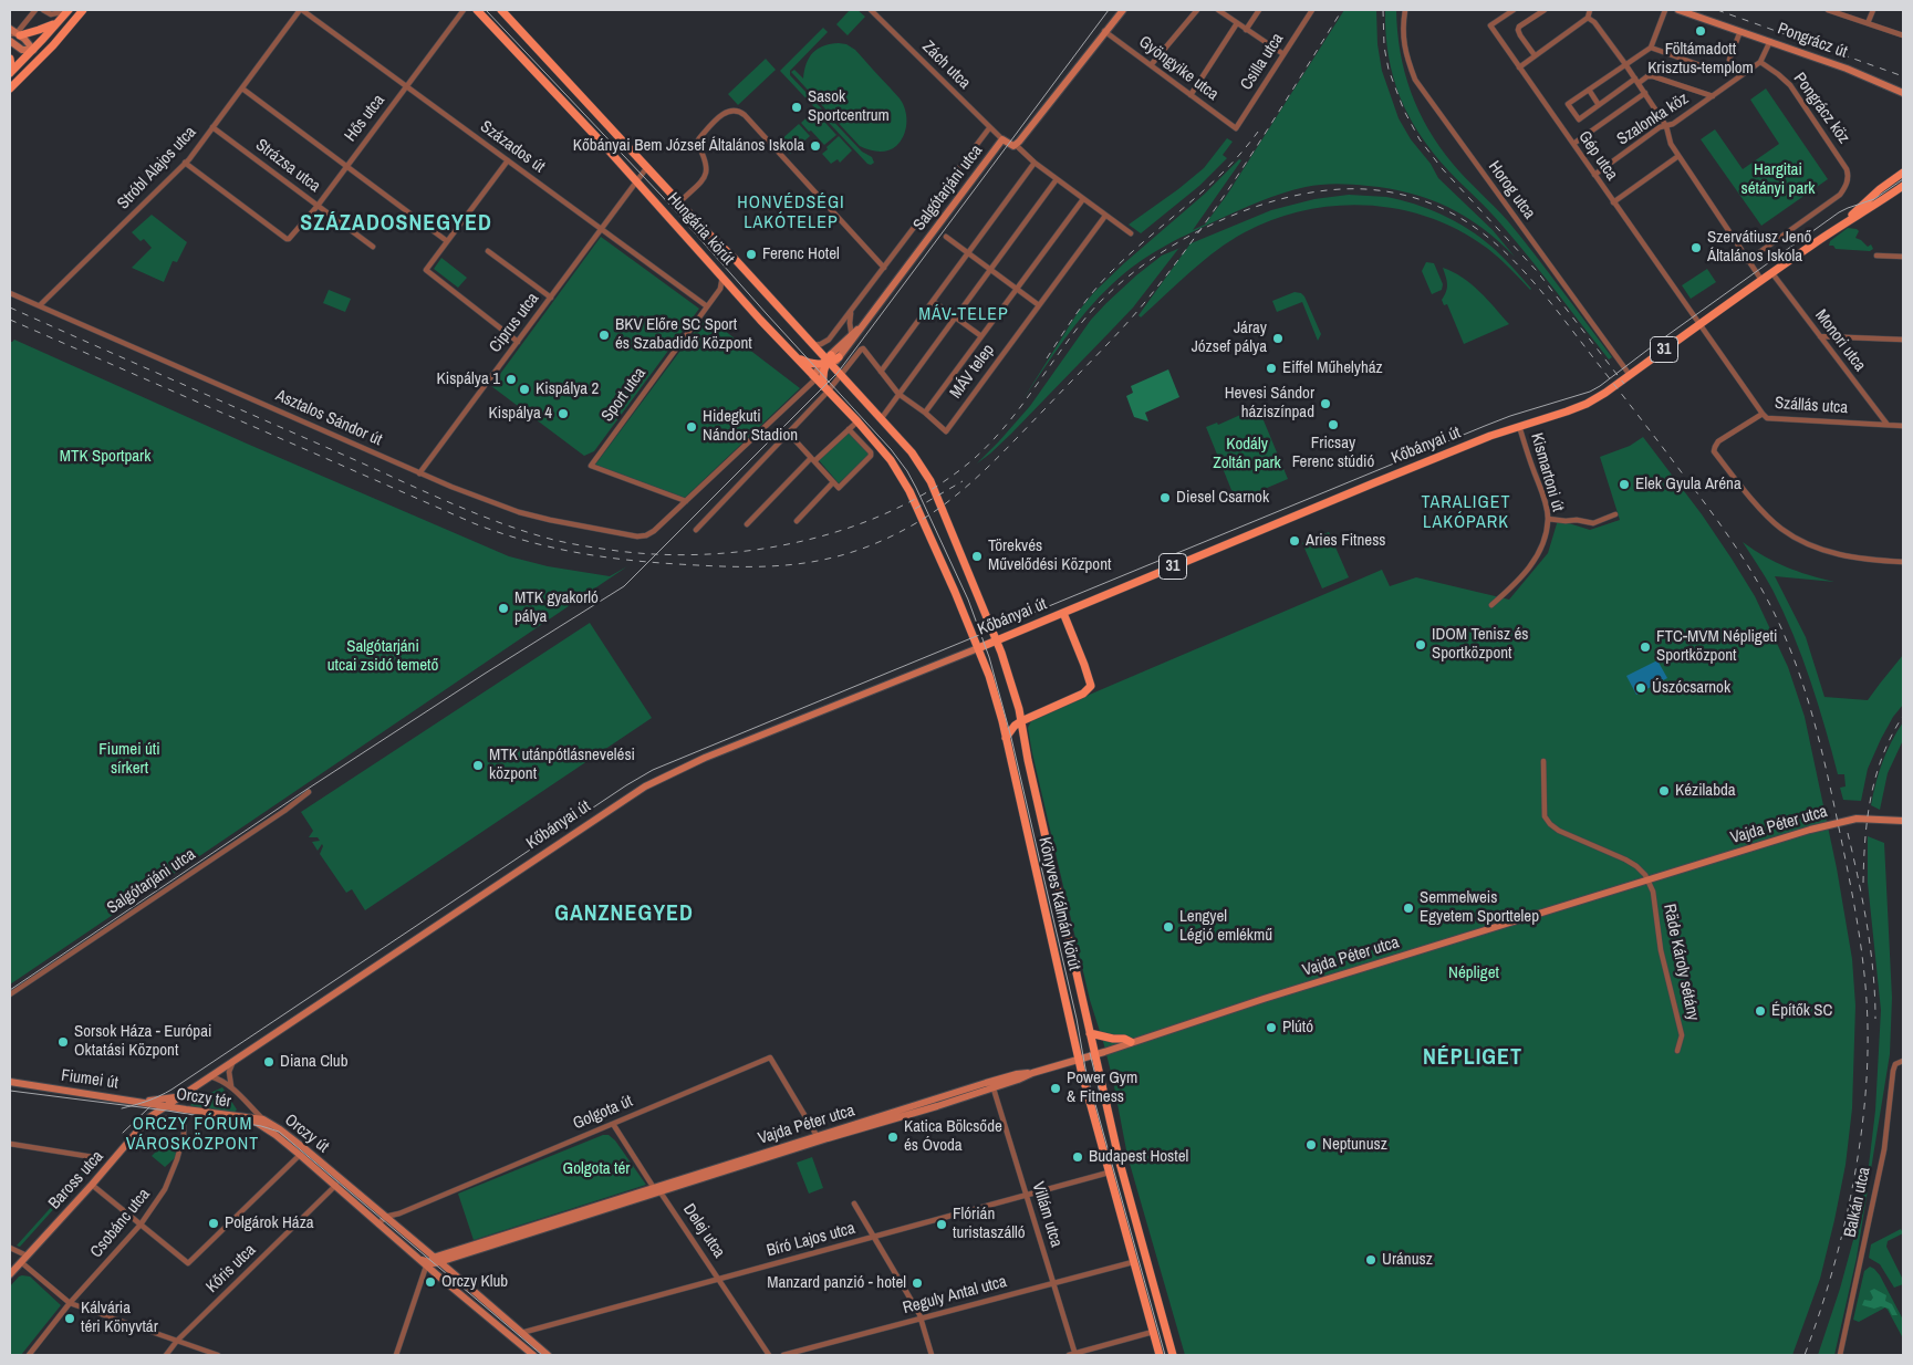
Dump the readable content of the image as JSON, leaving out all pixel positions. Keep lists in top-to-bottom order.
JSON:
{
  "streets": {
    "main road": [
      "Hungária körút",
      "31",
      "Kőbányai út",
      "Könyves Kálmán körút"
    ],
    "street": [
      "Pongrácz út",
      "Csilla utca",
      "Zách utca",
      "Gyöngyike utca",
      "Pongrácz köz",
      "Hős utca",
      "Szalonka köz",
      "Százados út",
      "Gép utca",
      "Strázsa utca",
      "Stróbl Alajos utca",
      "Salgótarjáni utca",
      "Horog utca",
      "Ciprus utca",
      "Monori utca",
      "MÁV telep",
      "Sport utca",
      "Szállás utca",
      "Asztalos Sándor út",
      "Kismartoni út",
      "Vajda Péter utca",
      "Räde Károly sétány",
      "Fiumei út",
      "Orczy tér",
      "Golgota út",
      "Orczy út",
      "Baross utca",
      "Balkán utca",
      "Villám utca",
      "Csobánc utca",
      "Delej utca",
      "Bíró Lajos utca",
      "Kőris utca",
      "Reguly Antal utca"
    ]
  },
  "crossings": [
    ["Pongrácz út", "Szalonka köz"],
    ["Csilla utca", "Gyöngyike utca"],
    ["Zách utca", "Salgótarjáni utca"],
    ["Pongrácz köz", "Szalonka köz"],
    ["Hős utca", "Százados út"],
    ["Hős utca", "Strázsa utca"],
    ["Hős utca", "Stróbl Alajos utca"],
    ["Szalonka köz", "Gép utca"],
    ["Százados út", "Stróbl Alajos utca"],
    ["Százados út", "Ciprus utca"],
    ["Százados út", "Sport utca"],
    ["Gép utca", "Szállás utca"],
    ["Gép utca", "Kőbányai út"],
    ["Strázsa utca", "Stróbl Alajos utca"],
    ["Stróbl Alajos utca", "Asztalos Sándor út"],
    ["Salgótarjáni utca", "Hungária körút"],
    ["Salgótarjáni utca", "MÁV telep"],
    ["Horog utca", "Kőbányai út"],
    ["Hungária körút", "Ciprus utca"],
    ["Hungária körút", "MÁV telep"],
    ["Hungária körút", "Könyves Kálmán körút"],
    ["Ciprus utca", "Asztalos Sándor út"],
    ["Monori utca", "Szállás utca"],
    ["Monori utca", "Kőbányai út"],
    ["Sport utca", "Asztalos Sándor út"],
    ["Szállás utca", "Kőbányai út"],
    ["Kőbányai út", "Kismartoni út"],
    ["Kőbányai út", "Könyves Kálmán körút"],
    ["Kőbányai út", "Orczy tér"],
    ["Vajda Péter utca", "Könyves Kálmán körút"],
    ["Vajda Péter utca", "Räde Károly sétány"],
    ["Vajda Péter utca", "Golgota út"],
    ["Vajda Péter utca", "Orczy út"],
    ["Vajda Péter utca", "Villám utca"],
    ["Vajda Péter utca", "Delej utca"],
    ["Könyves Kálmán körút", "Bíró Lajos utca"],
    ["Könyves Kálmán körút", "Reguly Antal utca"],
    ["Fiumei út", "Orczy tér"],
    ["Fiumei út", "Baross utca"],
    ["Orczy tér", "Orczy út"],
    ["Orczy tér", "Baross utca"],
    ["Golgota út", "Orczy út"],
    ["Golgota út", "Delej utca"],
    ["Orczy út", "Bíró Lajos utca"],
    ["Orczy út", "Kőris utca"],
    ["Baross utca", "Csobánc utca"],
    ["Villám utca", "Bíró Lajos utca"],
    ["Villám utca", "Reguly Antal utca"],
    ["Delej utca", "Bíró Lajos utca"]
  ],
  "districts": [
    "HONVÉDSÉGI LAKÓTELEP",
    "SZÁZADOSNEGYED",
    "MÁV-TELEP",
    "TARALIGET LAKÓPARK",
    "GANZNEGYED",
    "NÉPLIGET",
    "ORCZY FÓRUM VÁROSKÖZPONT"
  ],
  "parks": [
    "Hargitai sétányi park",
    "Kodály Zoltán park",
    "MTK Sportpark",
    "Salgótarjáni utcai zsidó temető",
    "Fiumei úti sírkert",
    "Népliget",
    "Golgota tér"
  ],
  "places": [
    "Föltámadott Krisztus-templom",
    "Sasok Sportcentrum",
    "Kőbányai Bem József Általános Iskola",
    "Szervátiusz Jenő Általános Iskola",
    "Ferenc Hotel",
    "BKV Előre SC Sport és Szabadidő Központ",
    "Járay József pálya",
    "Eiffel Műhelyház",
    "Kispálya 1",
    "Kispálya 2",
    "Hevesi Sándor háziszínpad",
    "Kispálya 4",
    "Fricsay Ferenc stúdió",
    "Hidegkuti Nándor Stadion",
    "Elek Gyula Aréna",
    "Diesel Csarnok",
    "Aries Fitness",
    "Törekvés Művelődési Központ",
    "MTK gyakorló pálya",
    "IDOM Tenisz és Sportközpont",
    "FTC-MVM Népligeti Sportközpont",
    "Úszócsarnok",
    "MTK utánpótlásnevelési központ",
    "Kézilabda",
    "Semmelweis Egyetem Sporttelep",
    "Lengyel Légió emlékmű",
    "Építők SC",
    "Plútó",
    "Sorsok Háza - Európai Oktatási Központ",
    "Diana Club",
    "Power Gym & Fitness",
    "Katica Bölcsőde és Óvoda",
    "Neptunusz",
    "Budapest Hostel",
    "Polgárok Háza",
    "Flórián turistaszálló",
    "Uránusz",
    "Orczy Klub",
    "Manzard panzió - hotel",
    "Kálvária téri Könyvtár"
  ]
}
